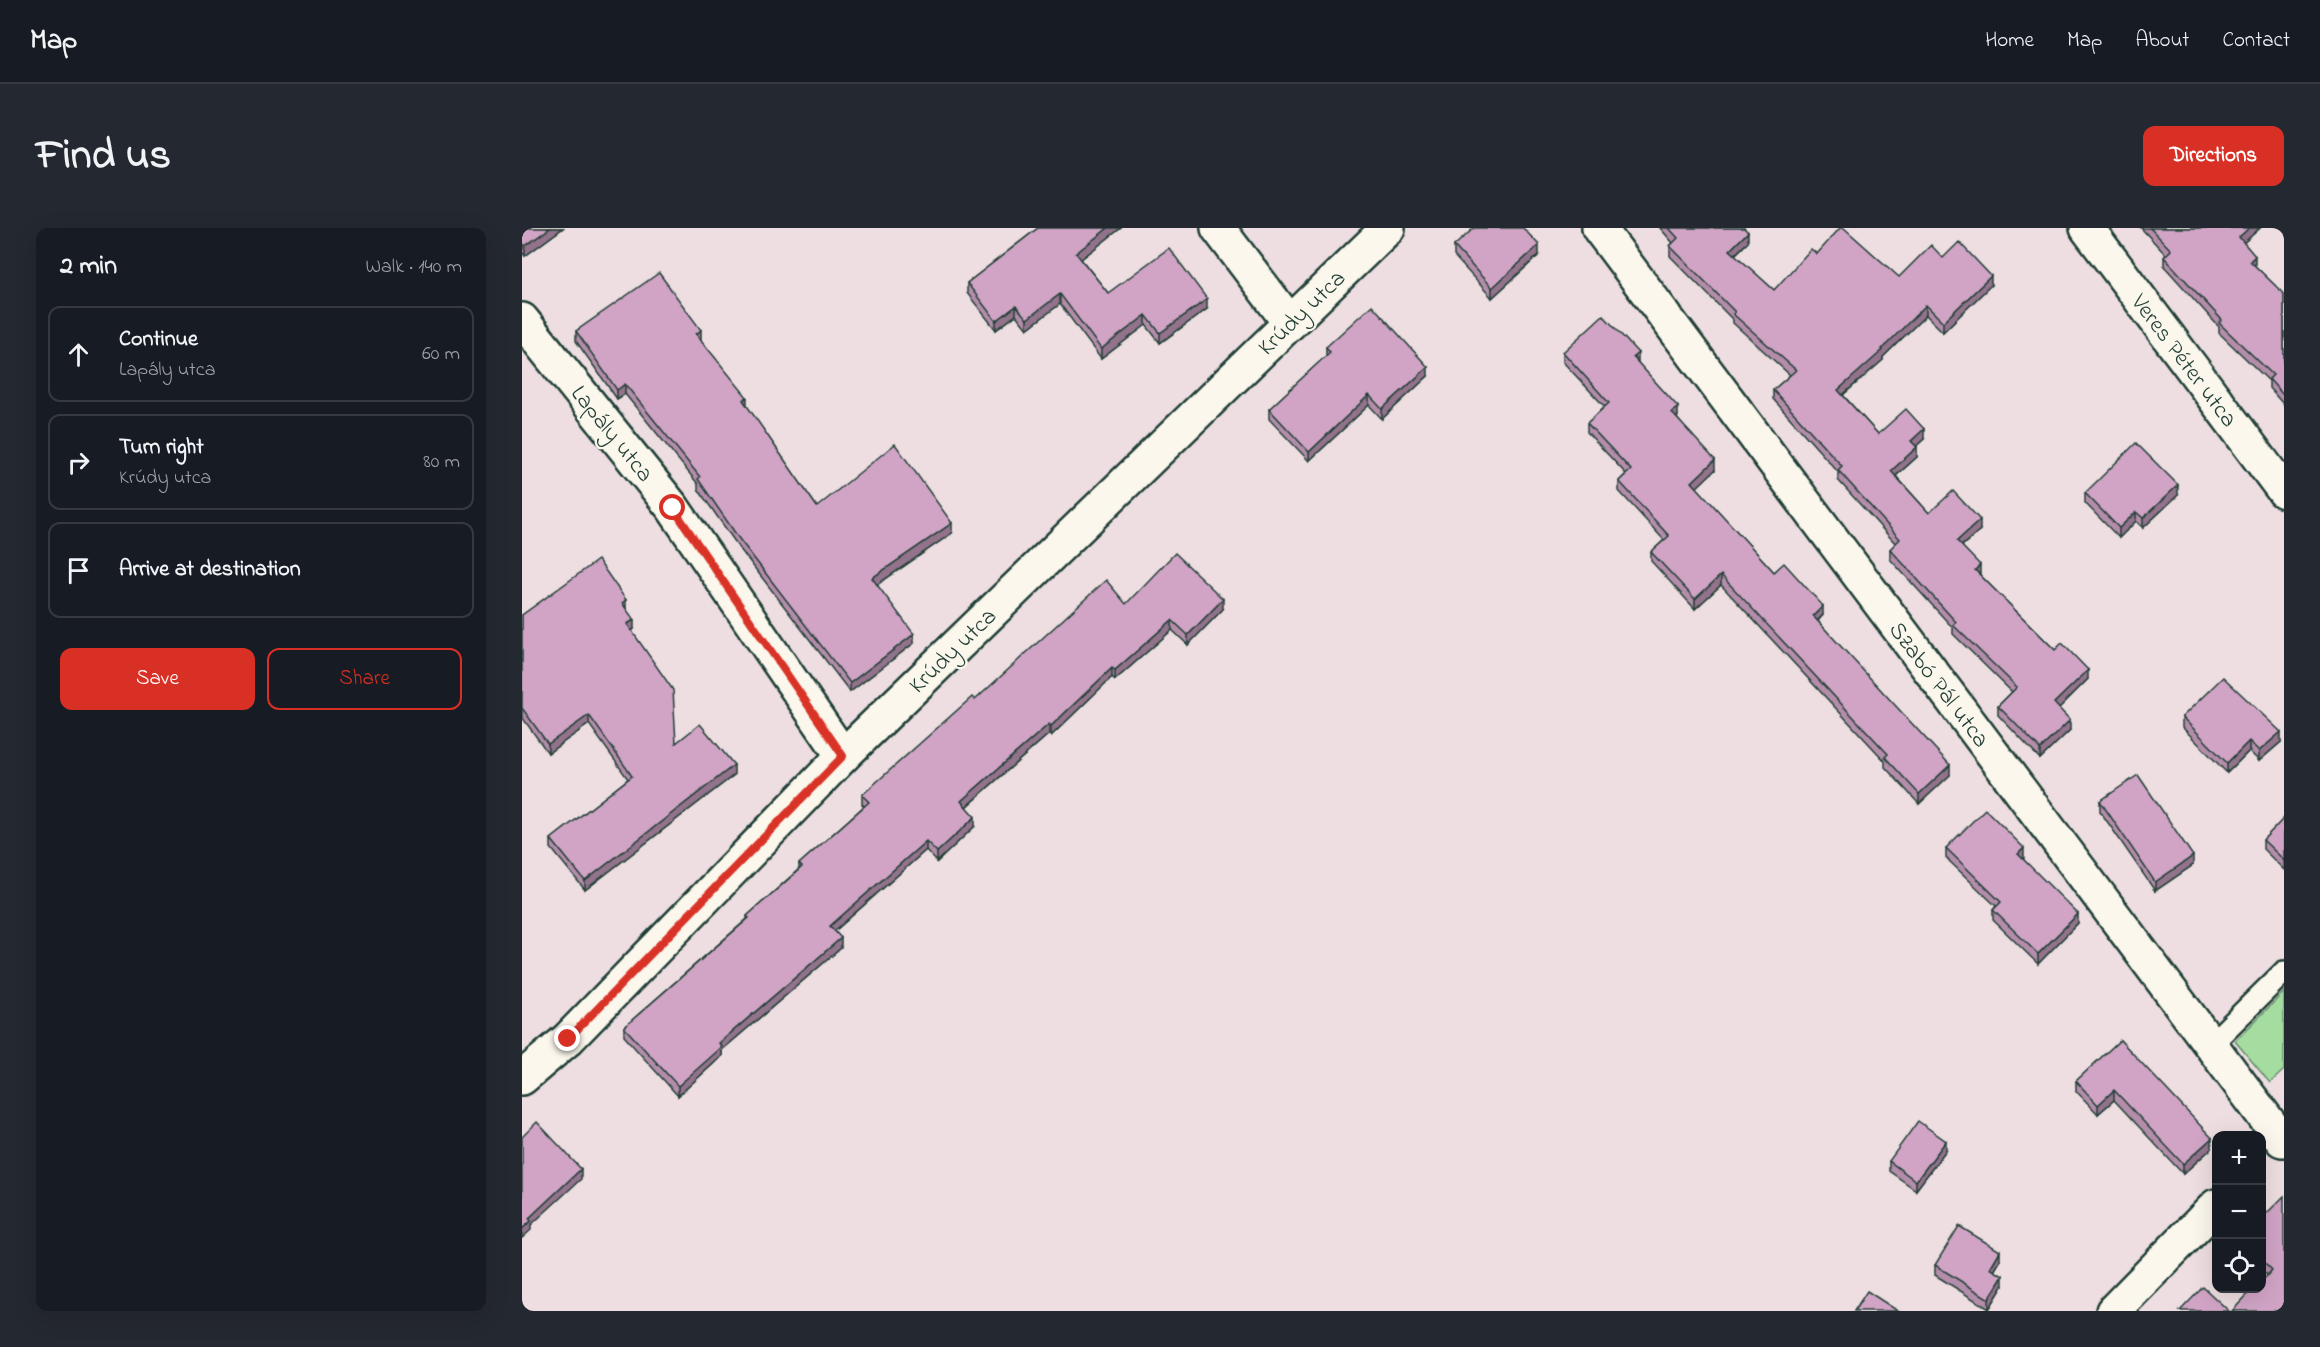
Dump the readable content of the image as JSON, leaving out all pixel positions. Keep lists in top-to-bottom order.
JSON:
{
  "streets": {
    "street": [
      "Krúdy utca",
      "Veres Péter utca",
      "Lapály utca",
      "Szabó Pál utca"
    ]
  },
  "crossings": [
    ["Krúdy utca", "Lapály utca"]
  ],
  "page": {
    "header": "Map",
    "nav": [
      "Home",
      "Map",
      "About",
      "Contact"
    ],
    "title": "Find us",
    "buttons": [
      "Directions",
      ["Save", "Share"]
    ],
    "heading": ["2 min", "Walk · 140 m"],
    "list": [
      ["Continue", "Lapály utca", "60 m"],
      ["Turn right", "Krúdy utca", "80 m"],
      "Arrive at destination"
    ],
    "map_buttons": ["+", "−"]
  }
}
